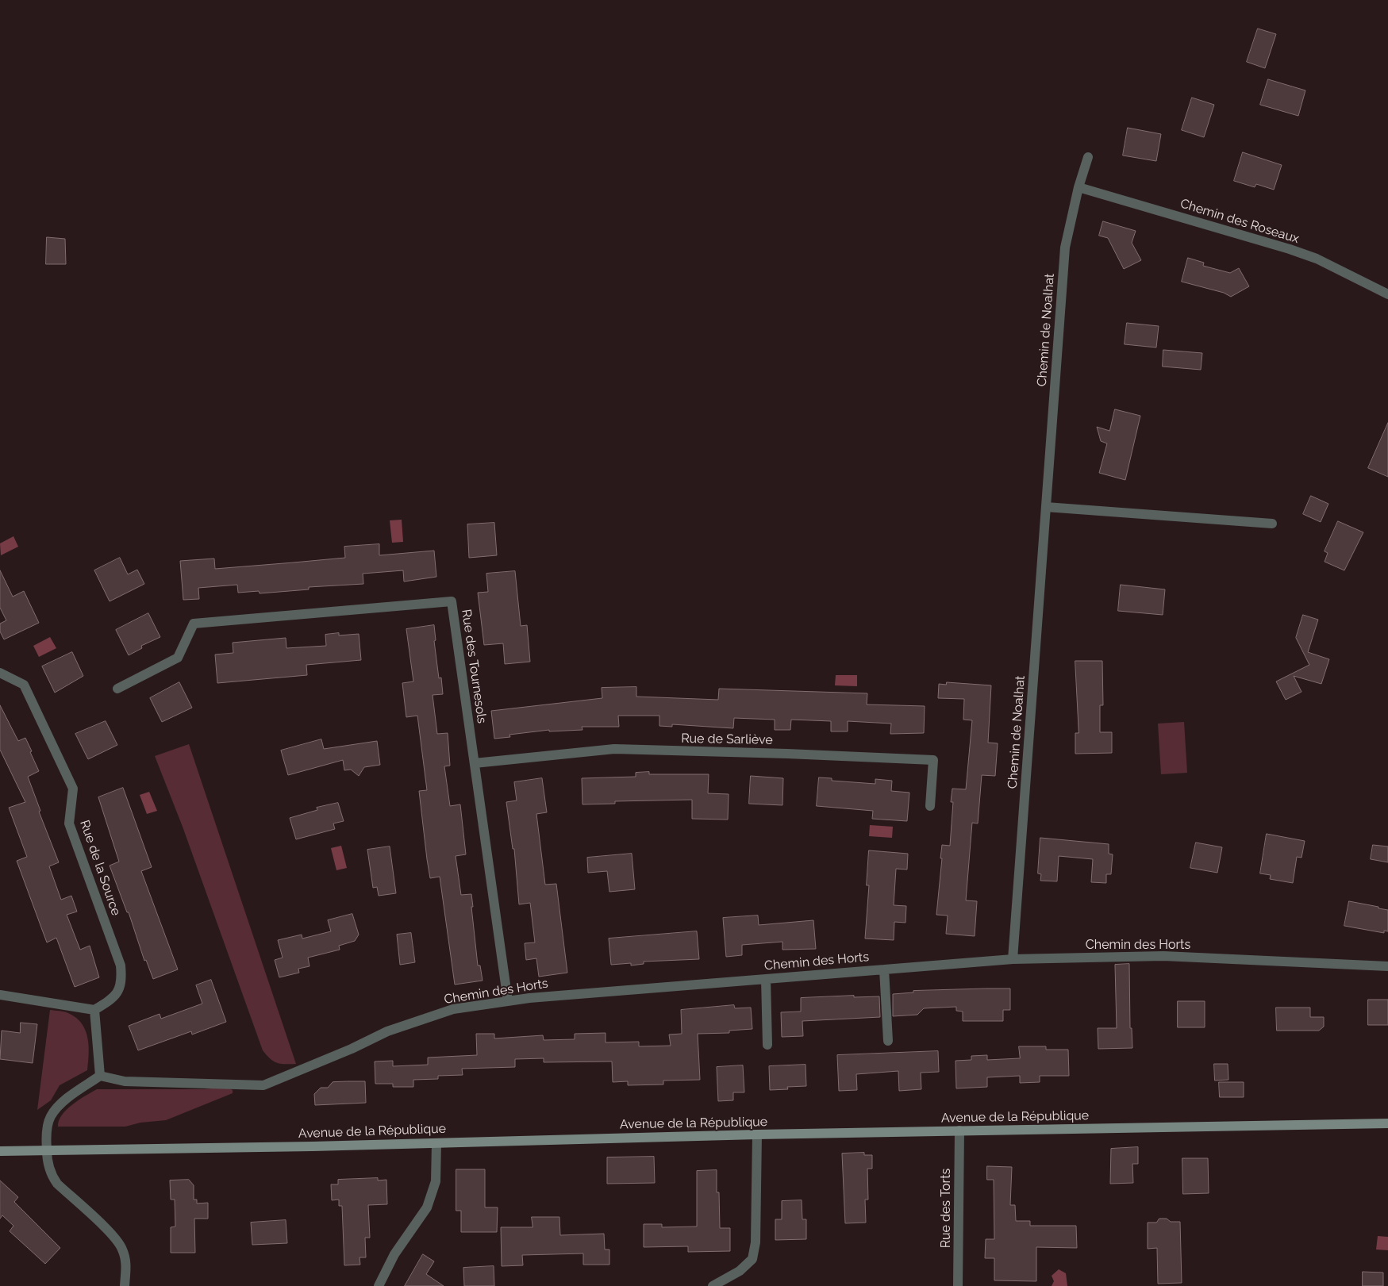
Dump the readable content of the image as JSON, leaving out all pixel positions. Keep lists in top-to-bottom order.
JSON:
{
  "streets": {
    "street": [
      "Chemin des Roseaux",
      "Chemin de Noalhat",
      "Rue des Tournesols",
      "Rue de Sarliève",
      "Rue de la Source",
      "Chemin des Horts",
      "Avenue de la République",
      "Rue des Torts"
    ]
  },
  "crossings": [
    ["Chemin des Roseaux", "Chemin de Noalhat"],
    ["Chemin de Noalhat", "Chemin des Horts"],
    ["Rue des Tournesols", "Rue de Sarliève"],
    ["Rue des Tournesols", "Chemin des Horts"],
    ["Avenue de la République", "Rue des Torts"]
  ]
}
